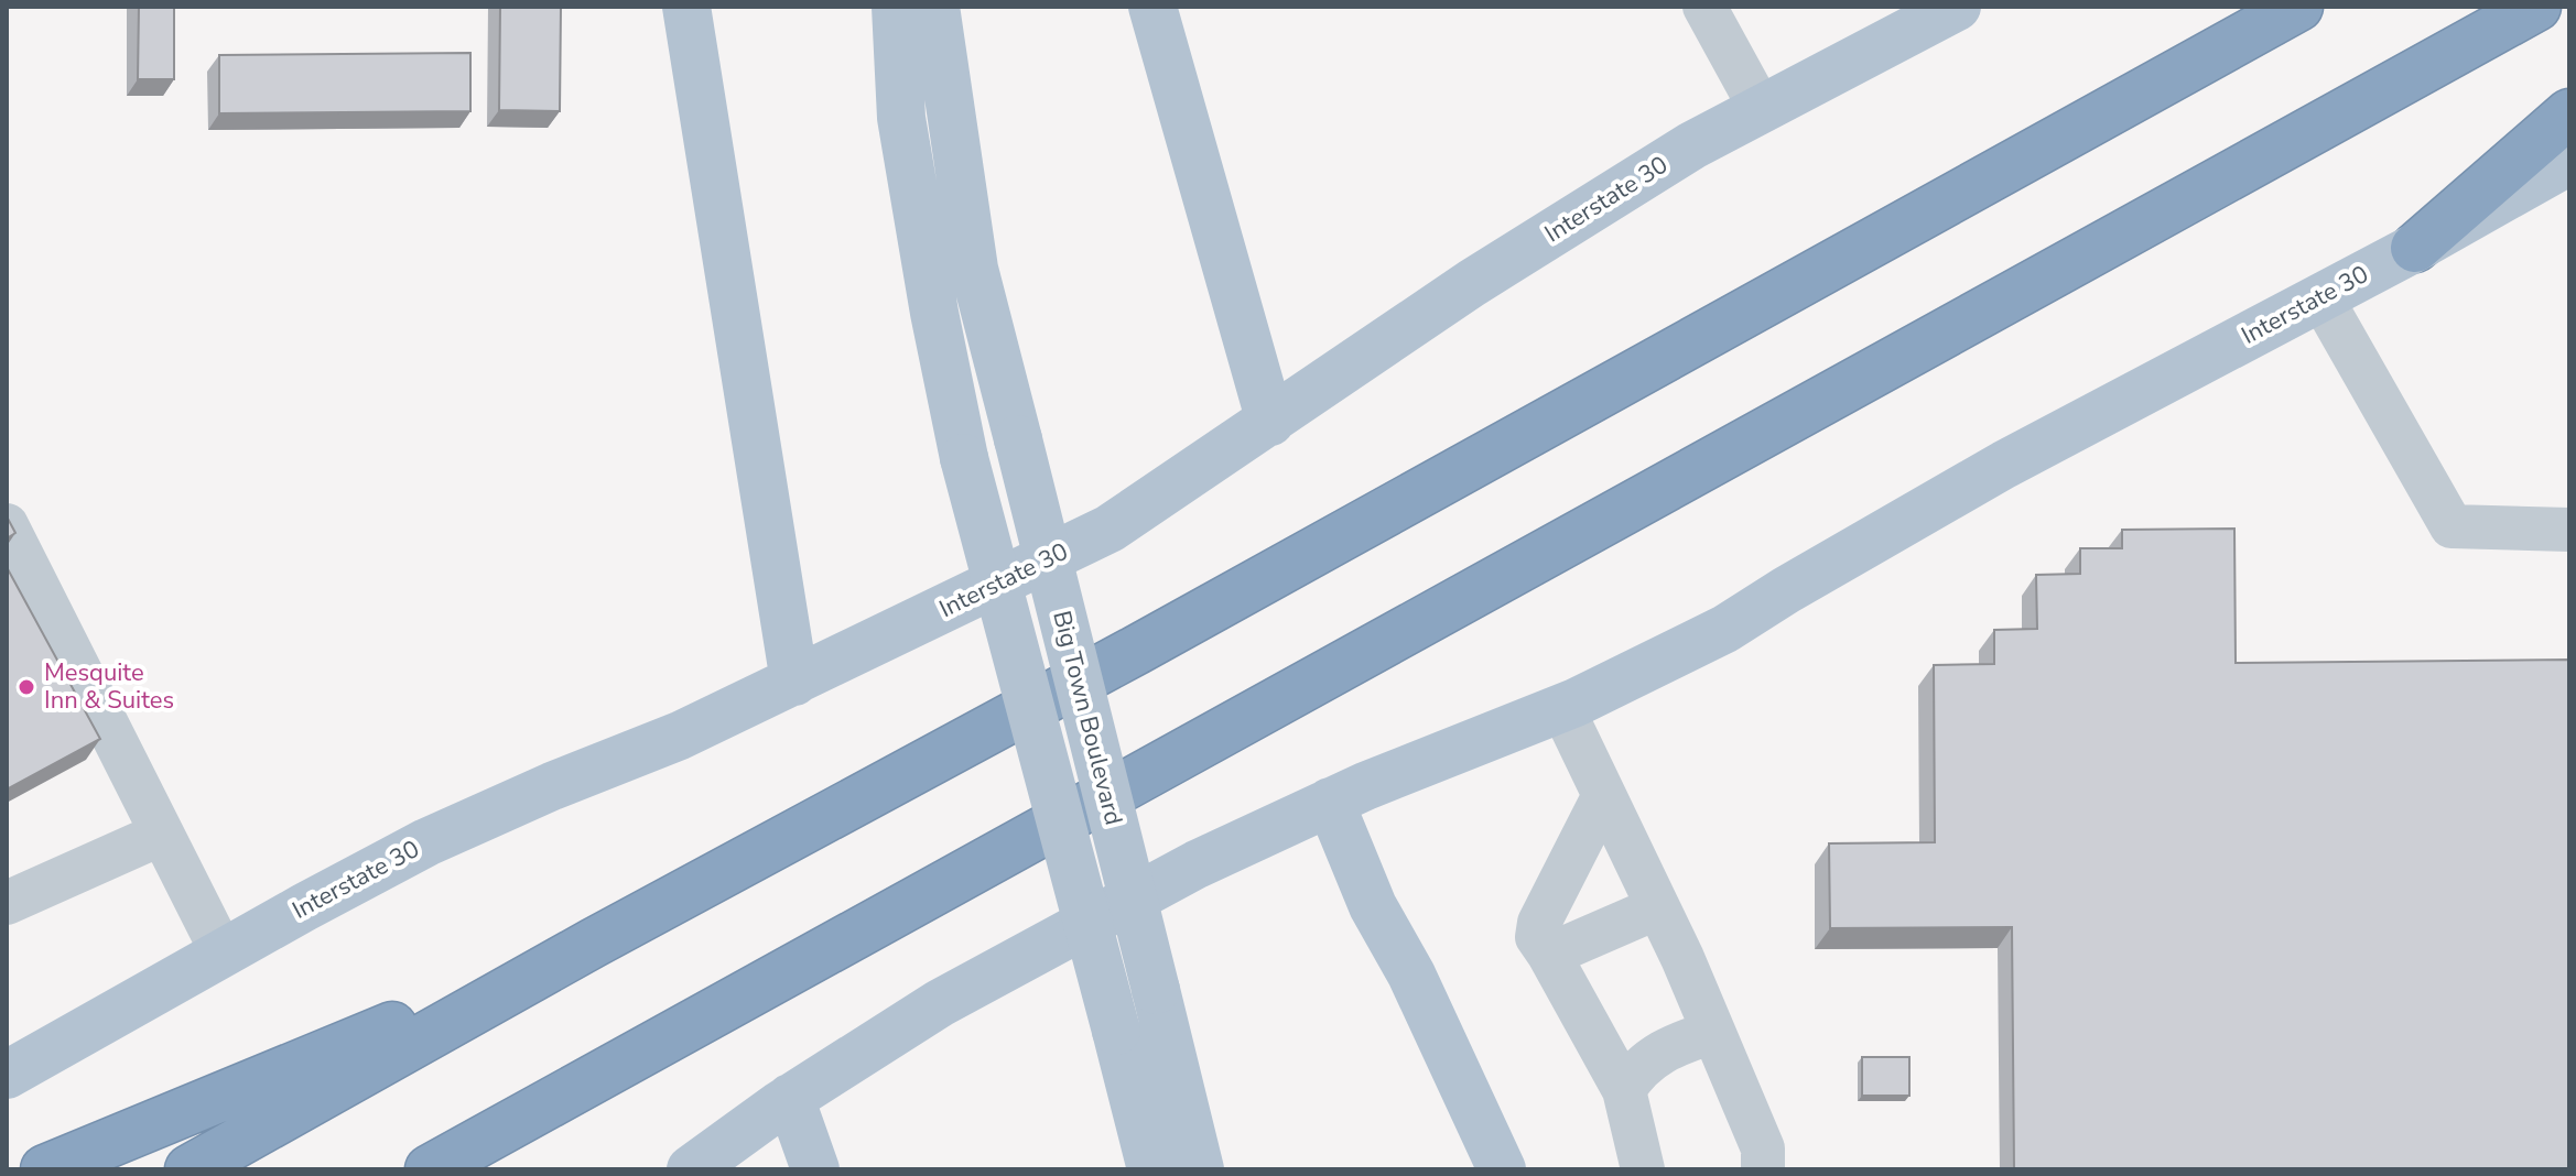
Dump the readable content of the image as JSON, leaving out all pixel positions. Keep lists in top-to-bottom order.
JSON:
{
  "streets": {
    "main road": ["Interstate 30", "Big Town Boulevard"]
  },
  "places": ["Mesquite Inn & Suites"]
}
